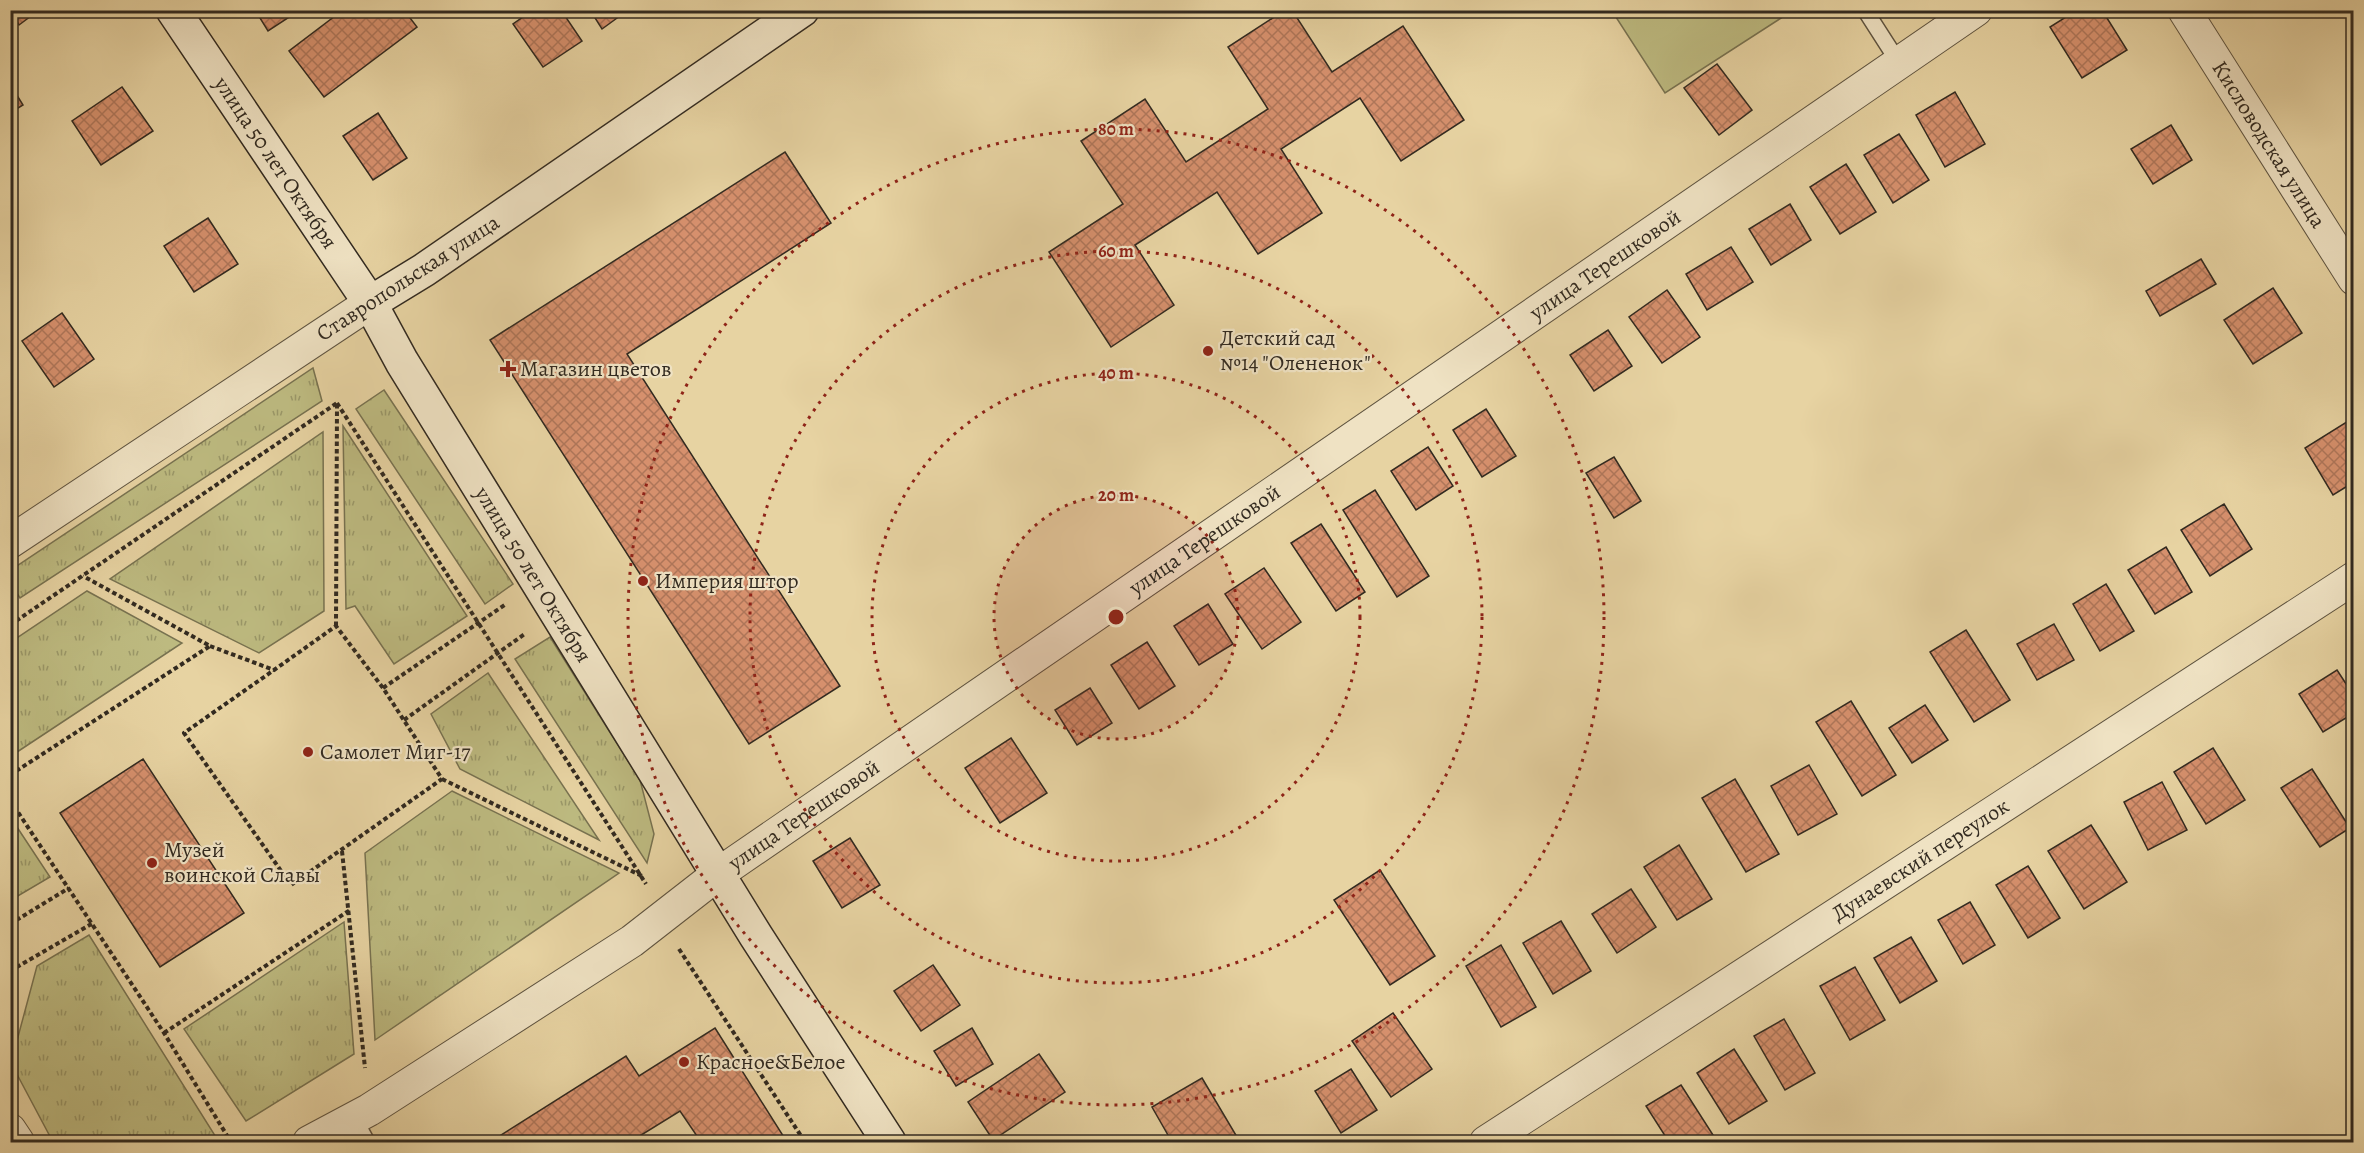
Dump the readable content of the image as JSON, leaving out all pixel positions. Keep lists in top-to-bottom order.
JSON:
{
  "streets": {
    "main road": ["улица 50 лет Октября", "Ставропольская улица"],
    "street": ["Кисловодская улица", "улица Терешковой", "Дунаевский переулок"]
  },
  "crossings": [
    ["улица 50 лет Октября", "улица Терешковой"],
    ["улица 50 лет Октября", "Ставропольская улица"]
  ],
  "places": {
    "other": [
      "Детский сад №14 \"Олененок\"",
      "Империя штор",
      "Самолет Миг-17",
      "Музей воинской Славы",
      "Красное&Белое"
    ],
    "health": ["Магазин цветов"]
  },
  "rings": [
    "80 m",
    "60 m",
    "40 m",
    "20 m"
  ]
}
